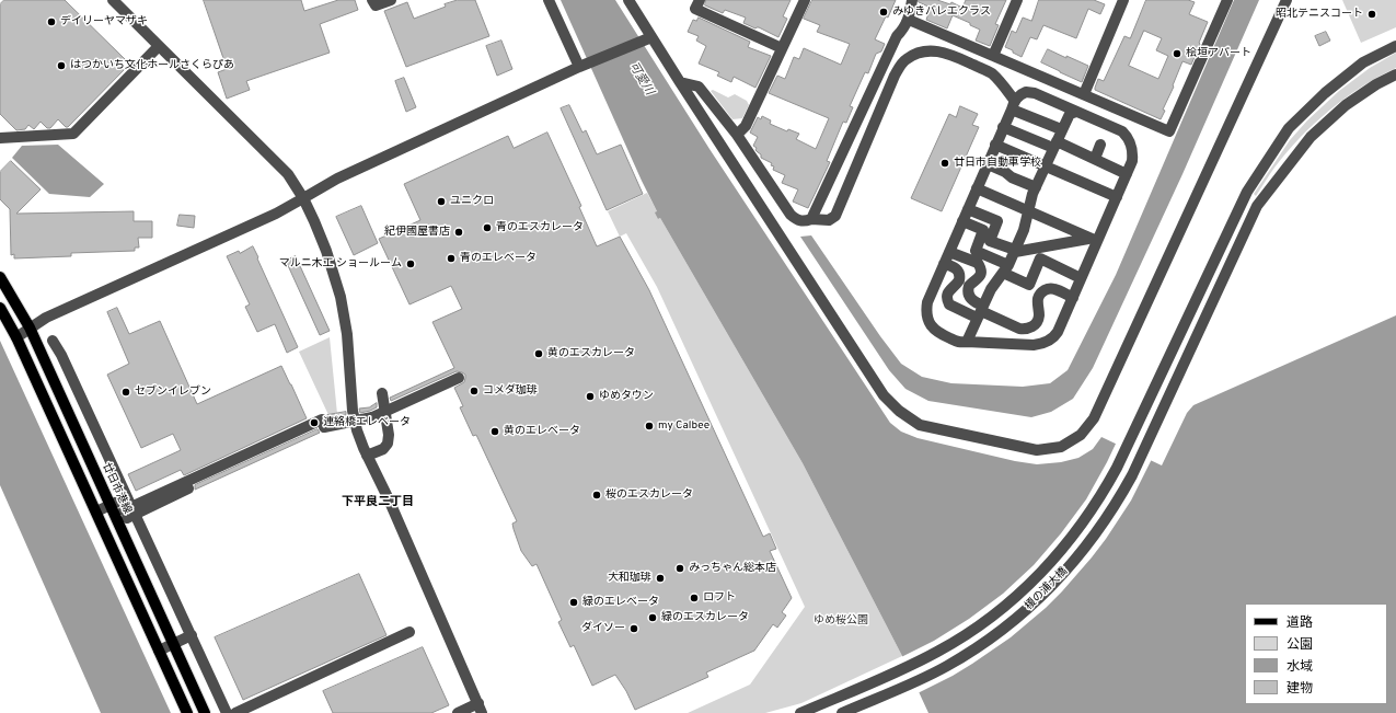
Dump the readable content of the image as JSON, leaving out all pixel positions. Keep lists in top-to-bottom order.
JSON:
{
  "streets": {
    "main road": ["廿日市港線"],
    "street": ["榎の浦大橋"]
  },
  "districts": ["下平良二丁目"],
  "water": ["可愛川"],
  "parks": ["ゆめ桜公園"],
  "places": [
    "みゆきバレエクラス",
    "昭北テニスコート",
    "デイリーヤマザキ",
    "桧垣アパート",
    "はつかいち文化ホールさくらぴあ",
    "廿日市自動車学校",
    "ユニクロ",
    "青のエスカレータ",
    "紀伊國屋書店",
    "青のエレベータ",
    "マルニ木工 ショールーム",
    "黄のエスカレータ",
    "コメダ珈琲",
    "セブンイレブン",
    "ゆめタウン",
    "連絡橋エレベータ",
    "my Calbee",
    "黄のエレベータ",
    "桜のエスカレータ",
    "みっちゃん総本店",
    "大和珈琲",
    "ロフト",
    "緑のエレベータ",
    "緑のエスカレータ",
    "ダイソー"
  ],
  "legend": [
    "道路",
    "公園",
    "水域",
    "建物"
  ]
}
